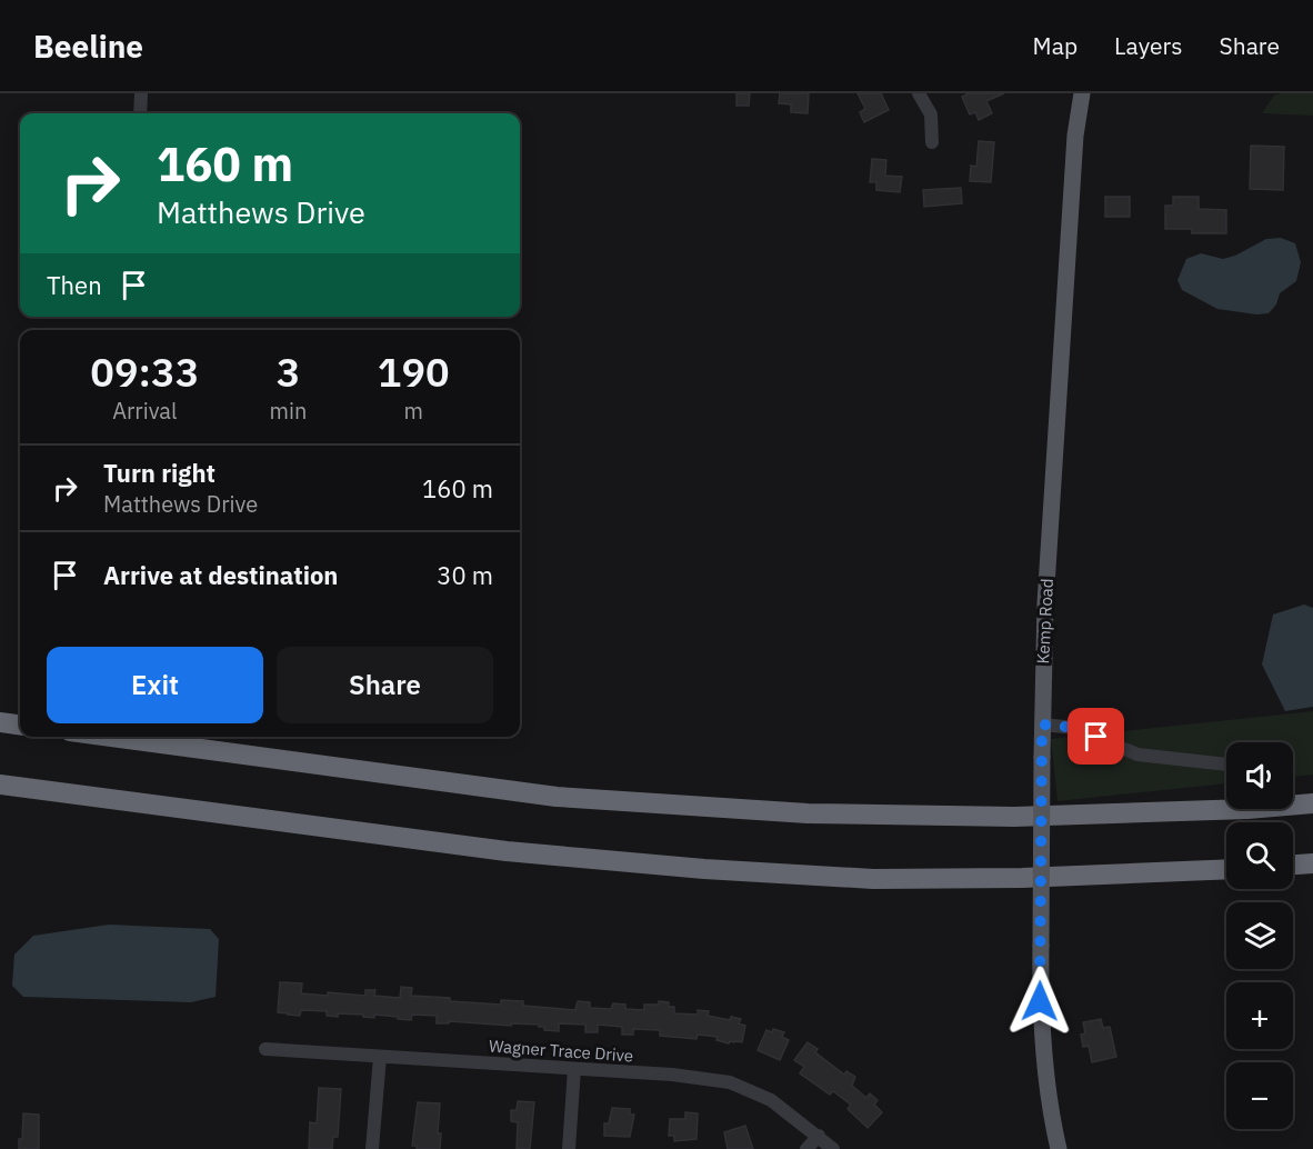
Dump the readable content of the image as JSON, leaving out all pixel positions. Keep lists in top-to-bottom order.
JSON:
{
  "streets": {
    "main road": ["Kemp Road"],
    "street": ["Wagner Trace Drive"]
  },
  "page": {
    "header": "Beeline",
    "nav": ["Map", "Layers", "Share"],
    "turn": ["160 m", "Matthews Drive"],
    "then": "Then",
    "eta": [
      "09:33",
      "Arrival",
      "3",
      "min",
      "190",
      "m"
    ],
    "list": [
      {
        "name": "Turn right",
        "note": "Matthews Drive",
        "value": "160 m"
      },
      {
        "name": "Arrive at destination",
        "value": "30 m"
      }
    ],
    "buttons": ["Exit", "Share"],
    "map_buttons": ["+", "−"]
  }
}
